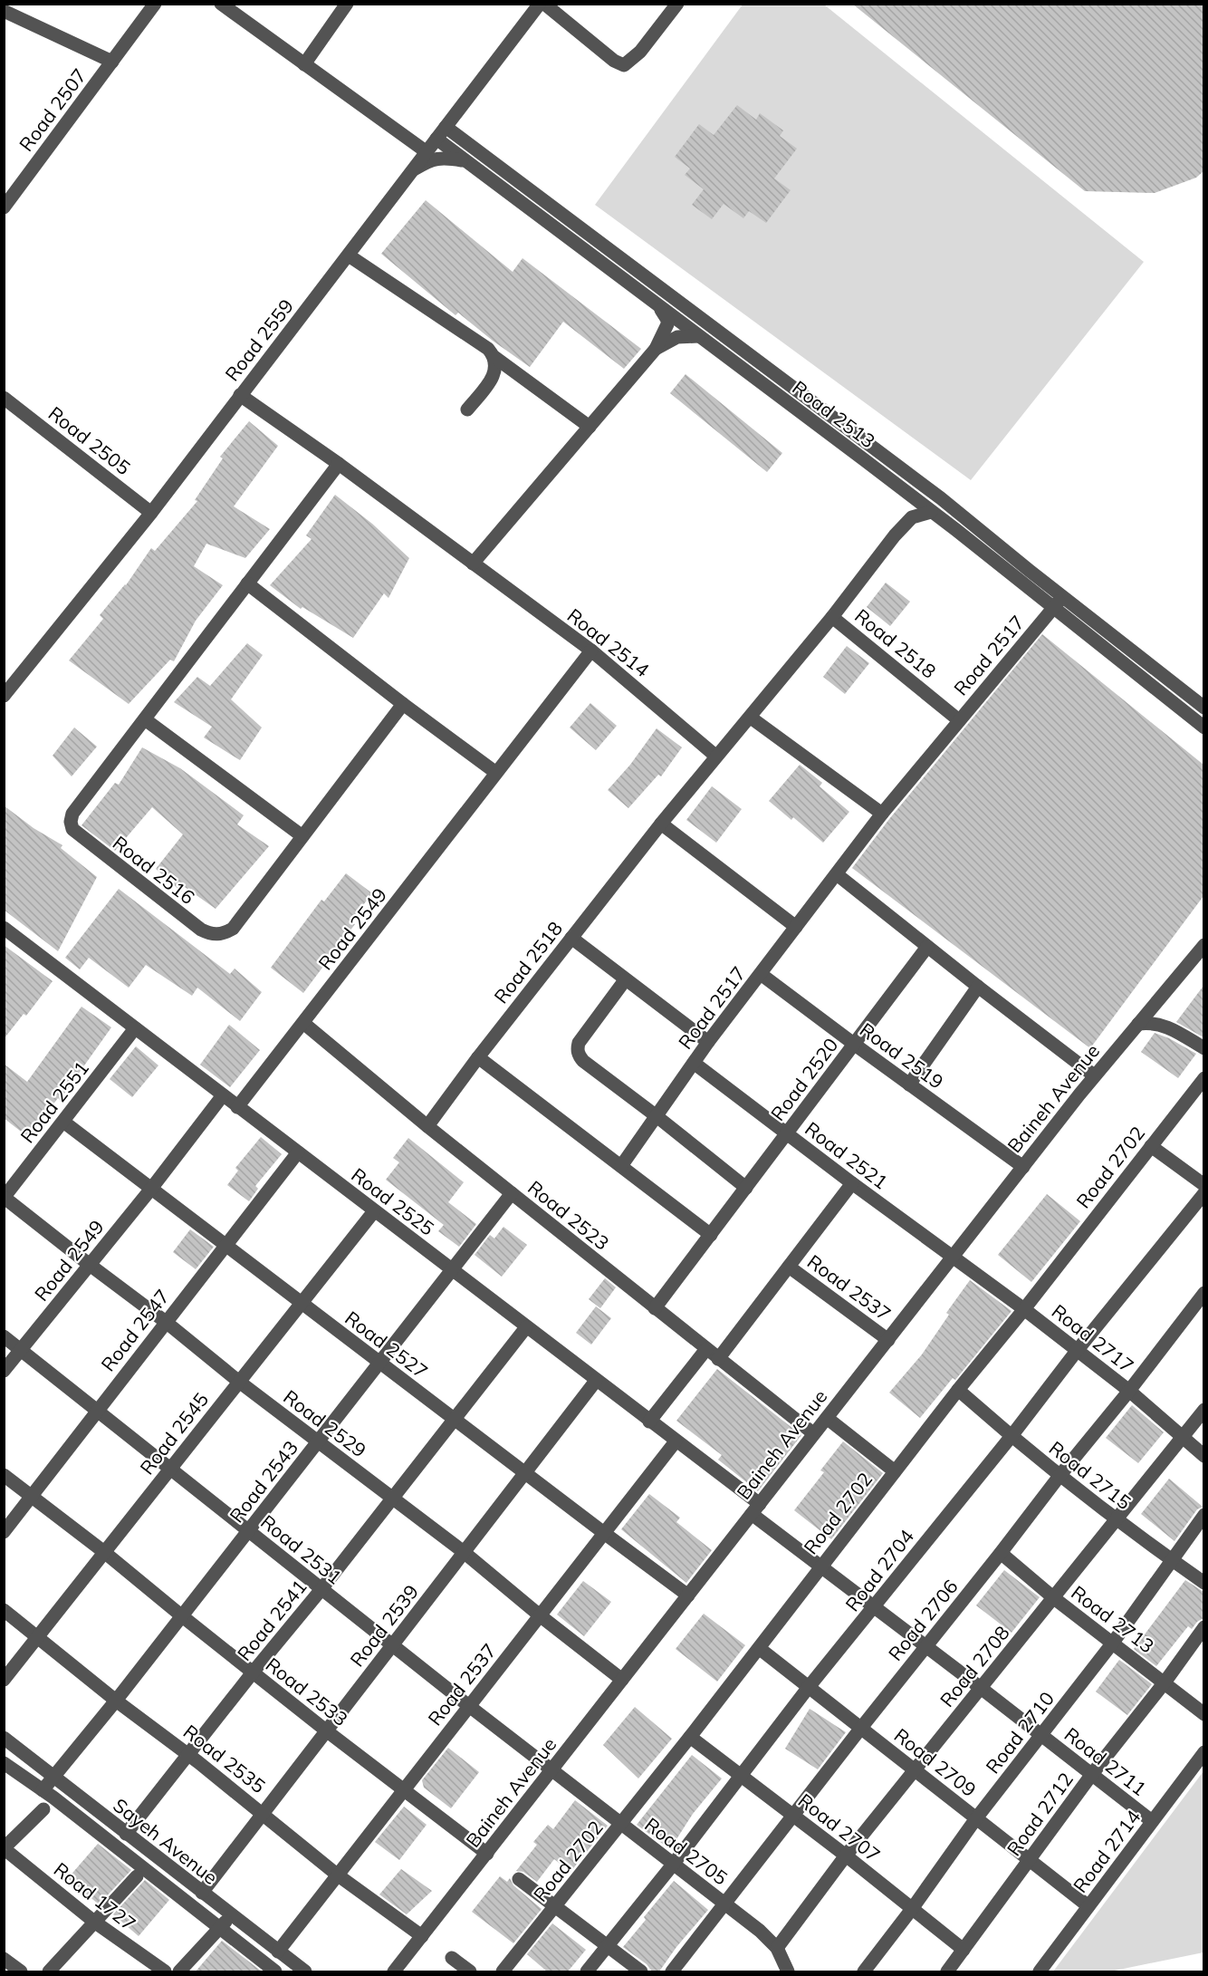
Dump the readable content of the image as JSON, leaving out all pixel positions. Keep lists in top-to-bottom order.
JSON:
{
  "streets": {
    "street": [
      "Road 2507",
      "Road 2559",
      "Road 2513",
      "Road 2505",
      "Road 2514",
      "Road 2518",
      "Road 2517",
      "Road 2516",
      "Road 2549",
      "Road 2519",
      "Road 2520",
      "Baineh Avenue",
      "Road 2551",
      "Road 2521",
      "Road 2702",
      "Road 2525",
      "Road 2523",
      "Road 2537",
      "Road 2547",
      "Road 2717",
      "Road 2527",
      "Road 2529",
      "Road 2545",
      "Road 2715",
      "Road 2543",
      "Road 2531",
      "Road 2704",
      "Road 2713",
      "Road 2541",
      "Road 2706",
      "Road 2539",
      "Road 2708",
      "Road 2533",
      "Road 2710",
      "Road 2535",
      "Road 2711",
      "Road 2709",
      "Road 2712",
      "Road 2707",
      "Sayeh Avenue",
      "Road 2705",
      "Road 2714",
      "Road 1727"
    ]
  },
  "crossings": [
    ["Road 2559", "Road 2513"],
    ["Road 2559", "Road 2505"],
    ["Road 2559", "Road 2514"],
    ["Road 2513", "Road 2518"],
    ["Road 2513", "Road 2517"],
    ["Road 2514", "Road 2518"],
    ["Road 2514", "Road 2516"],
    ["Road 2514", "Road 2549"],
    ["Road 2518", "Road 2517"],
    ["Road 2518", "Road 2523"],
    ["Road 2517", "Road 2519"],
    ["Road 2517", "Road 2521"],
    ["Road 2549", "Road 2525"],
    ["Road 2549", "Road 2523"],
    ["Road 2549", "Road 2527"],
    ["Road 2549", "Road 2529"],
    ["Road 2549", "Road 2531"],
    ["Road 2519", "Road 2520"],
    ["Road 2519", "Baineh Avenue"],
    ["Road 2520", "Road 2521"],
    ["Road 2520", "Road 2523"],
    ["Baineh Avenue", "Road 2521"],
    ["Baineh Avenue", "Road 2525"],
    ["Baineh Avenue", "Road 2523"],
    ["Baineh Avenue", "Road 2537"],
    ["Baineh Avenue", "Road 2717"],
    ["Baineh Avenue", "Road 2527"],
    ["Baineh Avenue", "Road 2529"],
    ["Baineh Avenue", "Road 2531"],
    ["Baineh Avenue", "Road 2533"],
    ["Baineh Avenue", "Road 2535"],
    ["Baineh Avenue", "Road 2711"],
    ["Baineh Avenue", "Road 2705"],
    ["Road 2551", "Road 2525"],
    ["Road 2551", "Road 2527"],
    ["Road 2551", "Road 2529"],
    ["Road 2521", "Road 2537"],
    ["Road 2521", "Road 2717"],
    ["Road 2702", "Road 2717"],
    ["Road 2702", "Road 2715"],
    ["Road 2702", "Road 2711"],
    ["Road 2702", "Road 2709"],
    ["Road 2702", "Road 2707"],
    ["Road 2702", "Road 2705"],
    ["Road 2525", "Road 2537"],
    ["Road 2525", "Road 2547"],
    ["Road 2525", "Road 2545"],
    ["Road 2525", "Road 2543"],
    ["Road 2525", "Road 2541"],
    ["Road 2525", "Road 2539"],
    ["Road 2525", "Road 2711"],
    ["Road 2523", "Road 2537"],
    ["Road 2523", "Road 2543"],
    ["Road 2537", "Road 2527"],
    ["Road 2537", "Road 2529"],
    ["Road 2537", "Road 2531"],
    ["Road 2537", "Road 2533"],
    ["Road 2537", "Road 2535"],
    ["Road 2537", "Sayeh Avenue"],
    ["Road 2547", "Road 2527"],
    ["Road 2547", "Road 2529"],
    ["Road 2547", "Road 2531"],
    ["Road 2547", "Road 2533"],
    ["Road 2717", "Road 2704"],
    ["Road 2717", "Road 2706"],
    ["Road 2717", "Road 2708"],
    ["Road 2527", "Road 2545"],
    ["Road 2527", "Road 2543"],
    ["Road 2527", "Road 2541"],
    ["Road 2527", "Road 2539"],
    ["Road 2529", "Road 2545"],
    ["Road 2529", "Road 2543"],
    ["Road 2529", "Road 2541"],
    ["Road 2529", "Road 2539"],
    ["Road 2545", "Road 2531"],
    ["Road 2545", "Road 2533"],
    ["Road 2545", "Road 2535"],
    ["Road 2715", "Road 2704"],
    ["Road 2715", "Road 2706"],
    ["Road 2715", "Road 2708"],
    ["Road 2715", "Road 2710"],
    ["Road 2543", "Road 2531"],
    ["Road 2543", "Road 2533"],
    ["Road 2543", "Road 2535"],
    ["Road 2543", "Sayeh Avenue"],
    ["Road 2531", "Road 2541"],
    ["Road 2531", "Road 2539"],
    ["Road 2531", "Road 2705"],
    ["Road 2704", "Road 2711"],
    ["Road 2704", "Road 2709"],
    ["Road 2704", "Road 2707"],
    ["Road 2704", "Road 2705"],
    ["Road 2713", "Road 2706"],
    ["Road 2713", "Road 2708"],
    ["Road 2713", "Road 2710"],
    ["Road 2713", "Road 2712"],
    ["Road 2541", "Road 2533"],
    ["Road 2541", "Road 2535"],
    ["Road 2541", "Sayeh Avenue"],
    ["Road 2706", "Road 2711"],
    ["Road 2706", "Road 2709"],
    ["Road 2706", "Road 2707"],
    ["Road 2706", "Road 2705"],
    ["Road 2539", "Road 2533"],
    ["Road 2539", "Road 2535"],
    ["Road 2539", "Sayeh Avenue"],
    ["Road 2708", "Road 2711"],
    ["Road 2708", "Road 2709"],
    ["Road 2708", "Road 2707"],
    ["Road 2708", "Road 2705"],
    ["Road 2710", "Road 2711"],
    ["Road 2710", "Road 2709"],
    ["Road 2710", "Road 2707"],
    ["Road 2711", "Road 2712"],
    ["Road 2711", "Road 2714"],
    ["Road 2709", "Road 2712"],
    ["Road 2709", "Road 2714"],
    ["Road 2712", "Road 2707"]
  ]
}
